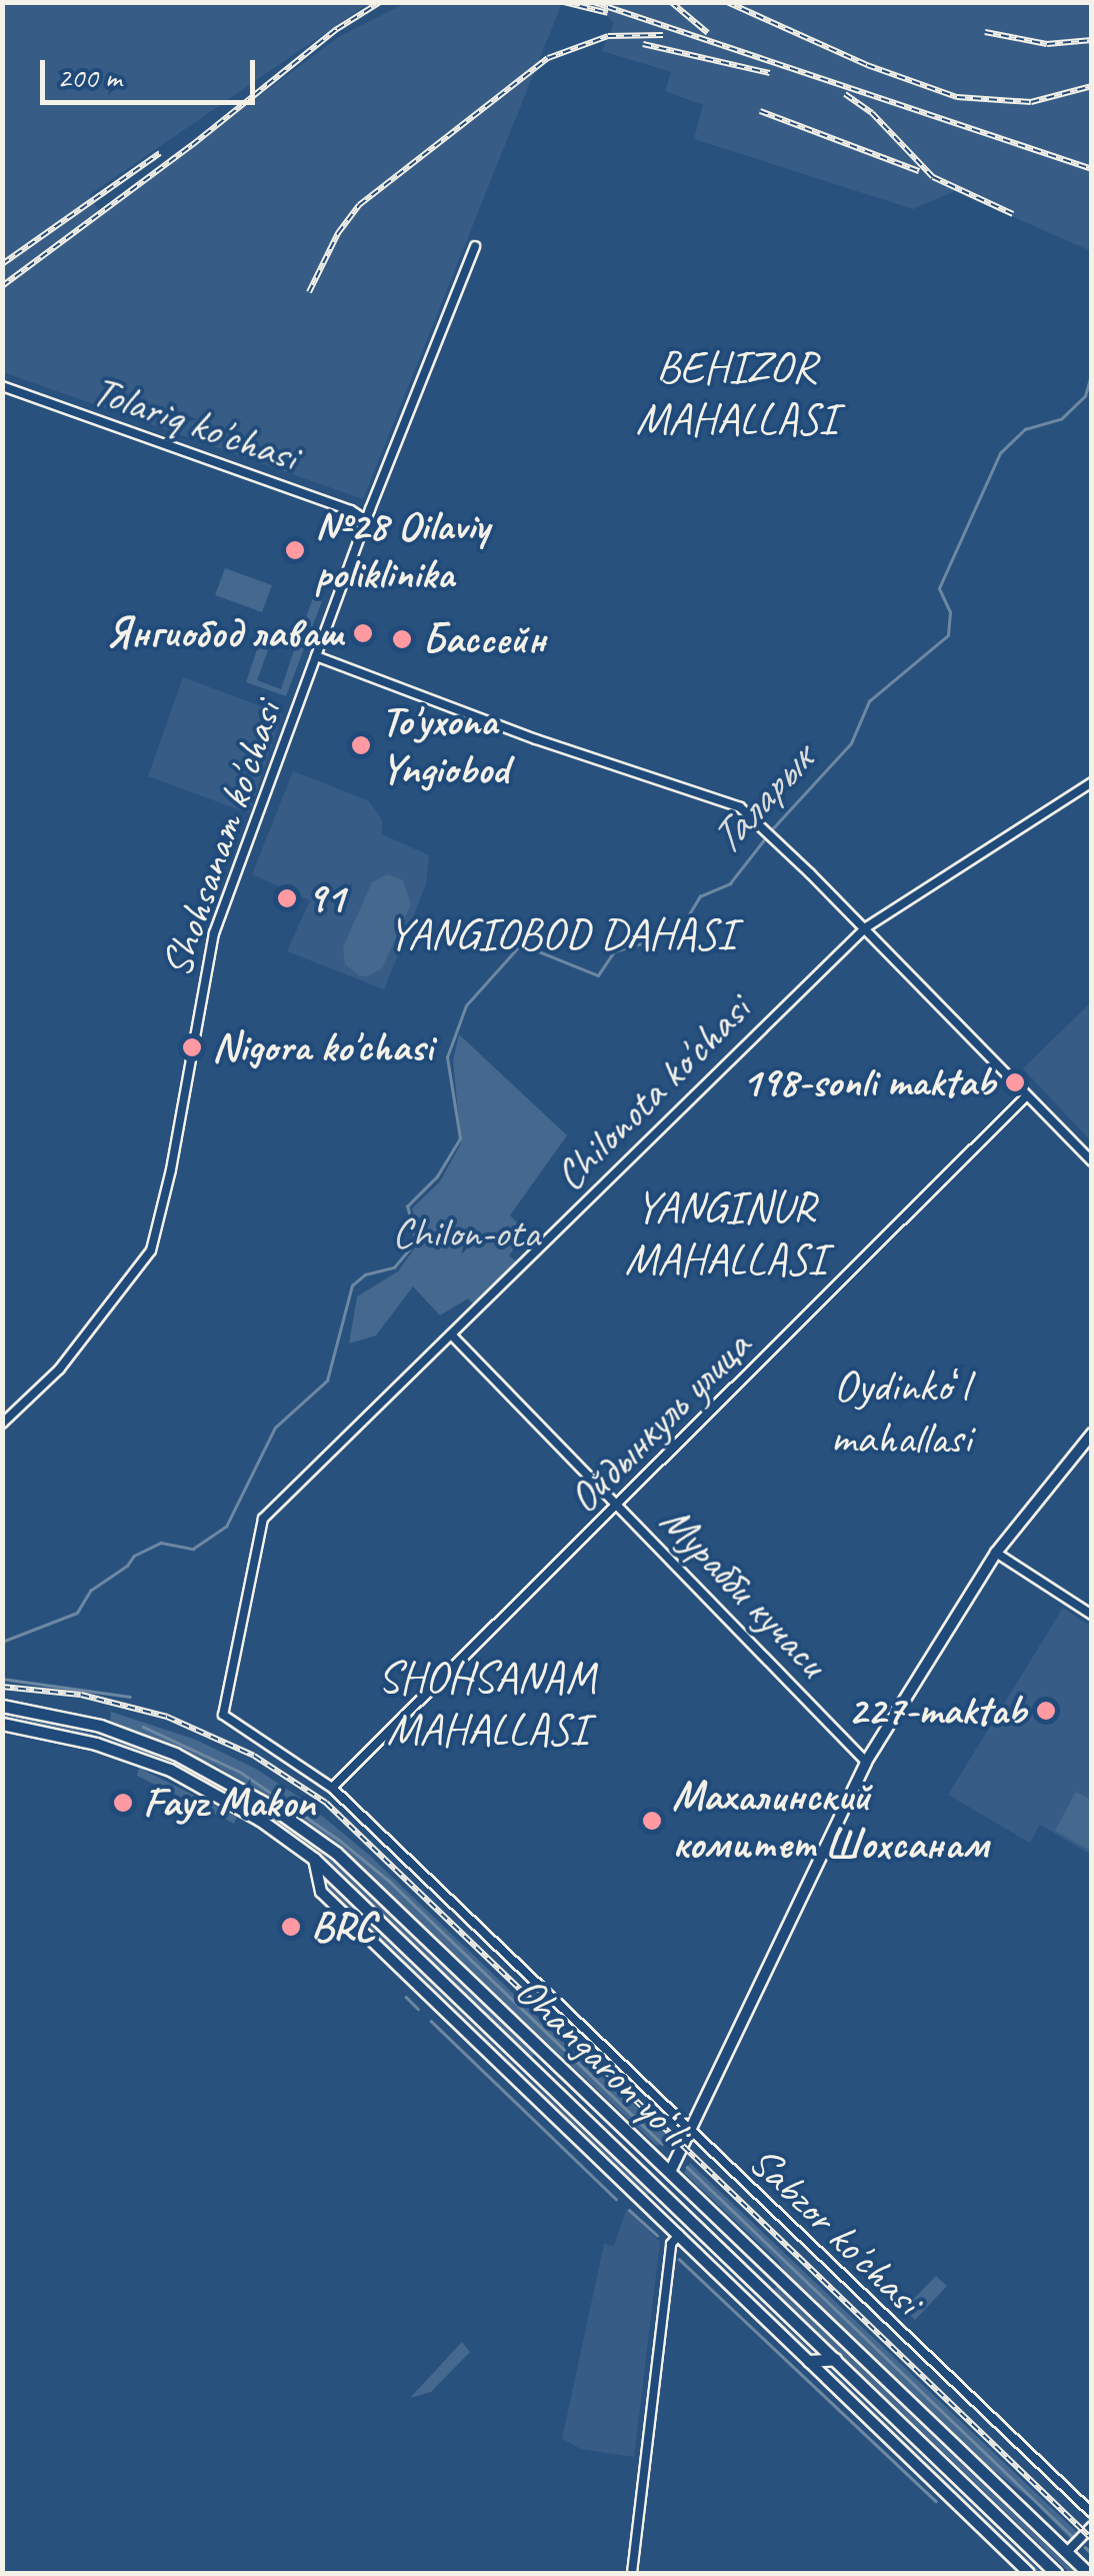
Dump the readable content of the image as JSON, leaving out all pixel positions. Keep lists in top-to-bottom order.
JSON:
{
  "streets": {
    "highway": ["Ohangaron yoʻli"],
    "street": [
      "Tolariq ko'chasi",
      "Shohsanam ko'chasi",
      "Chilonota ko'chasi",
      "Ойдынкуль улица",
      "Мурабби кучаси",
      "Sabzor ko'chasi"
    ]
  },
  "crossings": [
    ["Tolariq ko'chasi", "Shohsanam ko'chasi"],
    ["Chilonota ko'chasi", "Мурабби кучаси"],
    ["Chilonota ko'chasi", "Sabzor ko'chasi"],
    ["Ойдынкуль улица", "Мурабби кучаси"],
    ["Ойдынкуль улица", "Sabzor ko'chasi"]
  ],
  "districts": [
    "BEHIZOR MAHALLASI",
    "YANGIOBOD DAHASI",
    "YANGINUR MAHALLASI",
    "Oydinkoʻl mahallasi",
    "SHOHSANAM MAHALLASI"
  ],
  "water": ["Таларык"],
  "parks": ["Chilon-ota"],
  "places": [
    "№28 Oilaviy poliklinika",
    "Янгиобод лаваш",
    "Бассейн",
    "To'yxona Yngiobod",
    "91",
    "Nigora ko'chasi",
    "198-sonli maktab",
    "227-maktab",
    "Fayz Makon",
    "Махалинский комитет Шохcанам",
    "BRC"
  ],
  "scale_bar": "200 m"
}
